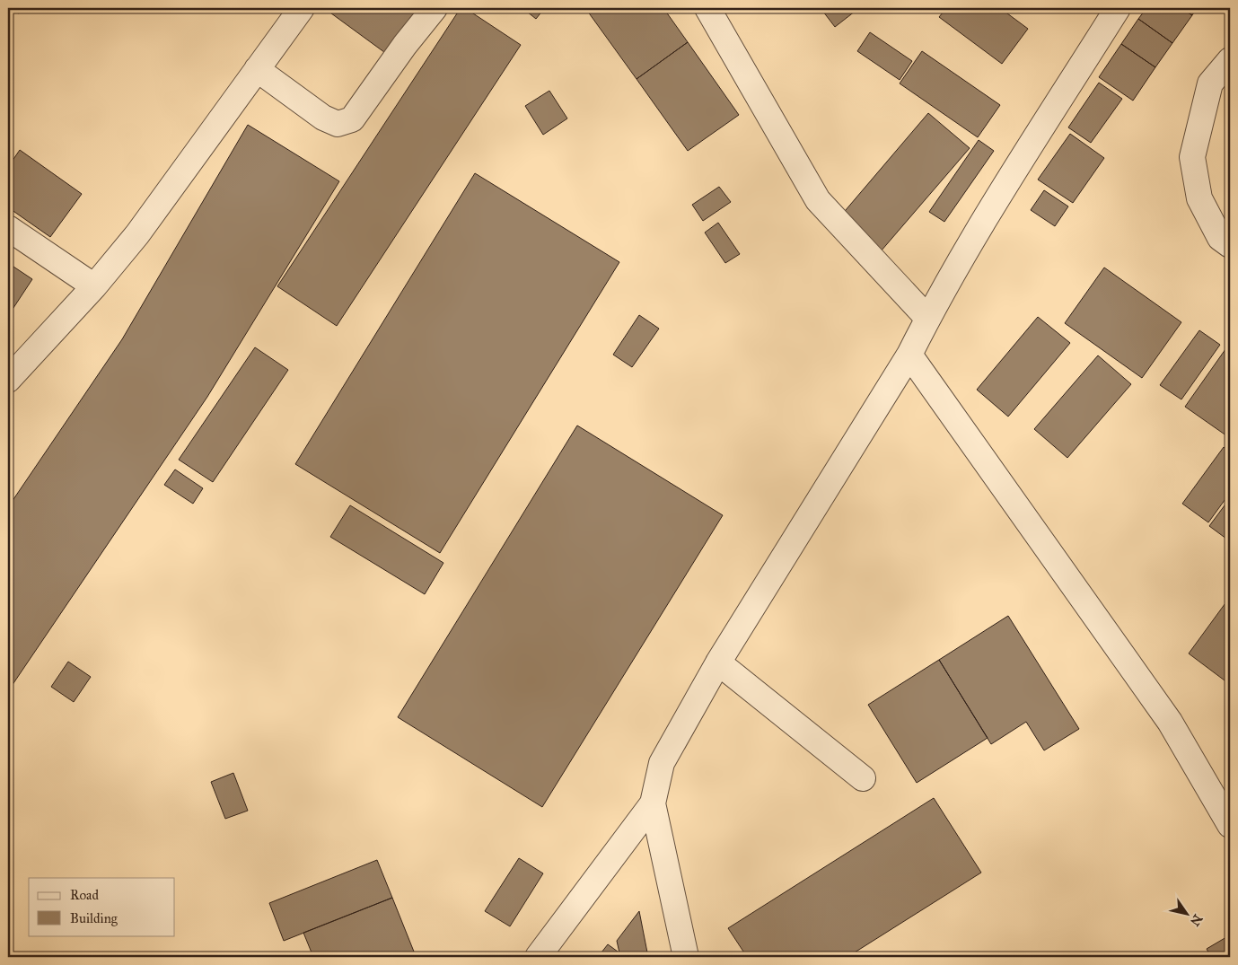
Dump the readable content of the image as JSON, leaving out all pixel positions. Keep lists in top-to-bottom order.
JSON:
{
  "legend": ["Road", "Building"],
  "north": "bottom right"
}
